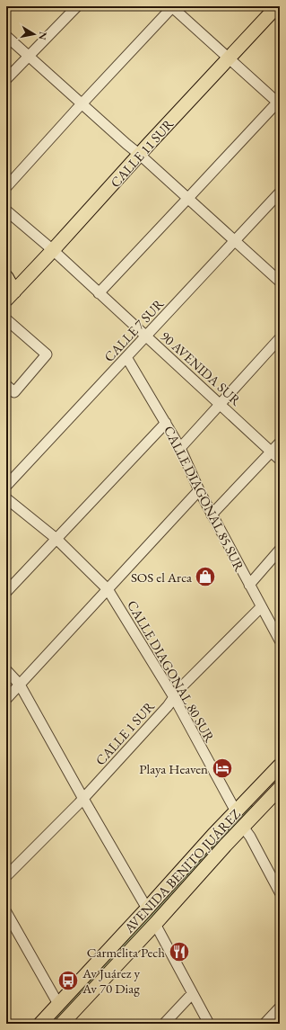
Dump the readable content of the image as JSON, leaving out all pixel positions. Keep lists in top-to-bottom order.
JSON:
{
  "streets": {
    "main road": ["CALLE 11 SUR", "AVENIDA BENITO JUÁREZ"],
    "street": [
      "CALLE 7 SUR",
      "90 AVENIDA SUR",
      "CALLE DIAGONAL 85 SUR",
      "CALLE DIAGONAL 80 SUR",
      "CALLE 1 SUR"
    ]
  },
  "crossings": [
    ["CALLE 11 SUR", "90 AVENIDA SUR"],
    ["CALLE 7 SUR", "90 AVENIDA SUR"],
    ["CALLE 7 SUR", "CALLE DIAGONAL 85 SUR"],
    ["CALLE DIAGONAL 85 SUR", "CALLE 1 SUR"],
    ["CALLE DIAGONAL 80 SUR", "CALLE 1 SUR"],
    ["CALLE DIAGONAL 80 SUR", "AVENIDA BENITO JUÁREZ"]
  ],
  "places": {
    "shop": ["SOS el Arca"],
    "hotel": ["Playa Heaven"],
    "restaurant": ["Carmelita Pech"],
    "bus stop": ["Av Juárez y Av 70 Diag"]
  },
  "north": "right"
}
